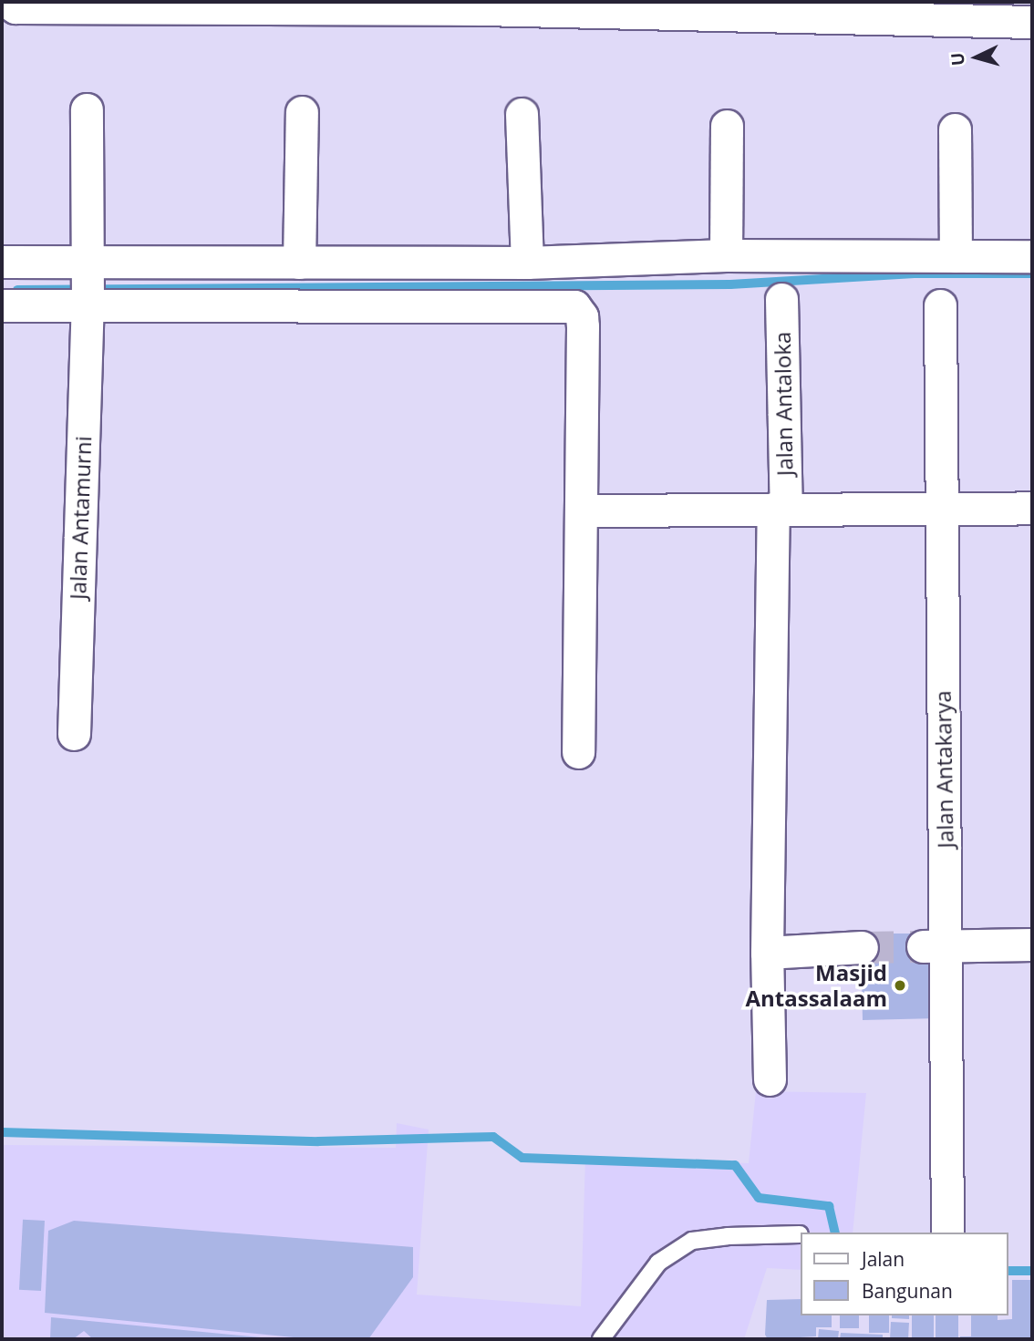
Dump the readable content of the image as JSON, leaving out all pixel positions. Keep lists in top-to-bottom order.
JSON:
{
  "streets": {
    "street": ["Jalan Antaloka", "Jalan Antamurni", "Jalan Antakarya"]
  },
  "places": ["Masjid Antassalaam"],
  "legend": ["Jalan", "Bangunan"],
  "north": "left"
}
